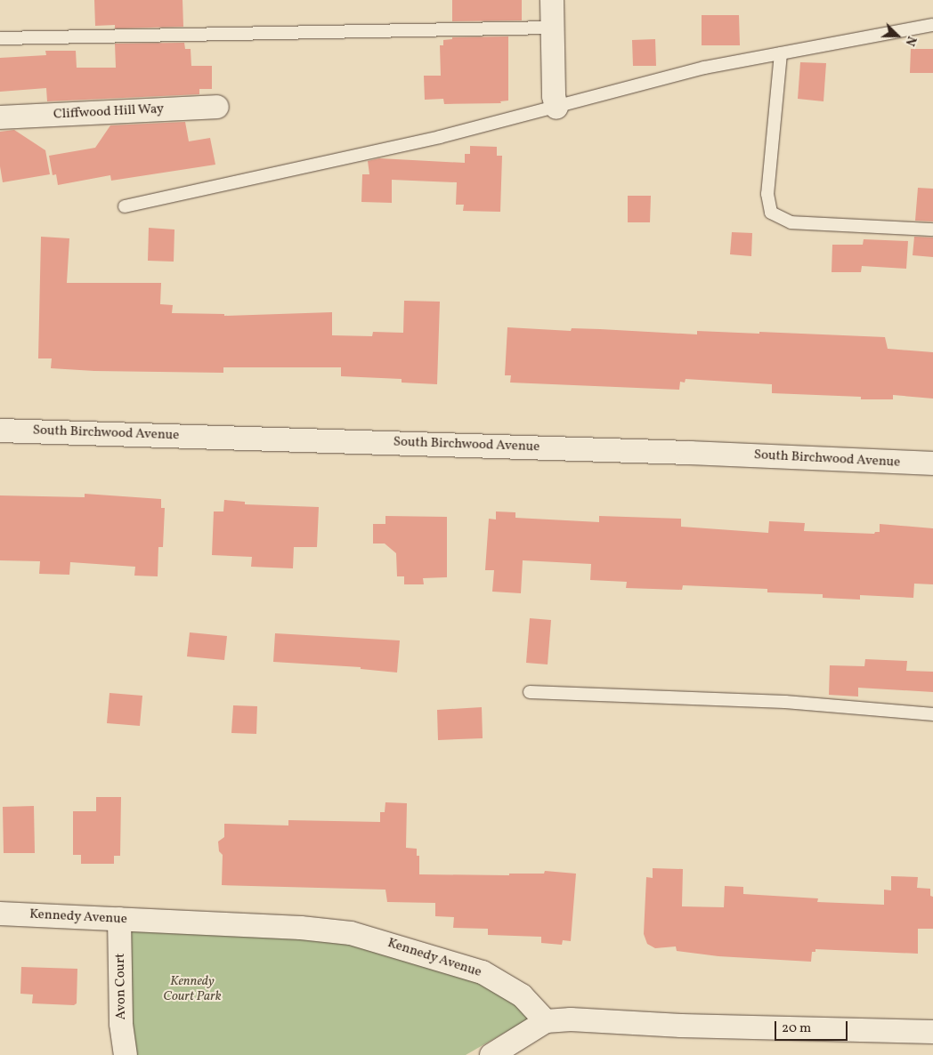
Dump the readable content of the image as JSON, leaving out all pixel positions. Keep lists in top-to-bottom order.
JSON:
{
  "streets": {
    "street": [
      "Cliffwood Hill Way",
      "South Birchwood Avenue",
      "Kennedy Avenue",
      "Avon Court"
    ]
  },
  "crossings": [
    ["Kennedy Avenue", "Avon Court"]
  ],
  "parks": ["Kennedy Court Park"],
  "scale_bar": "20 m",
  "north": "right"
}
